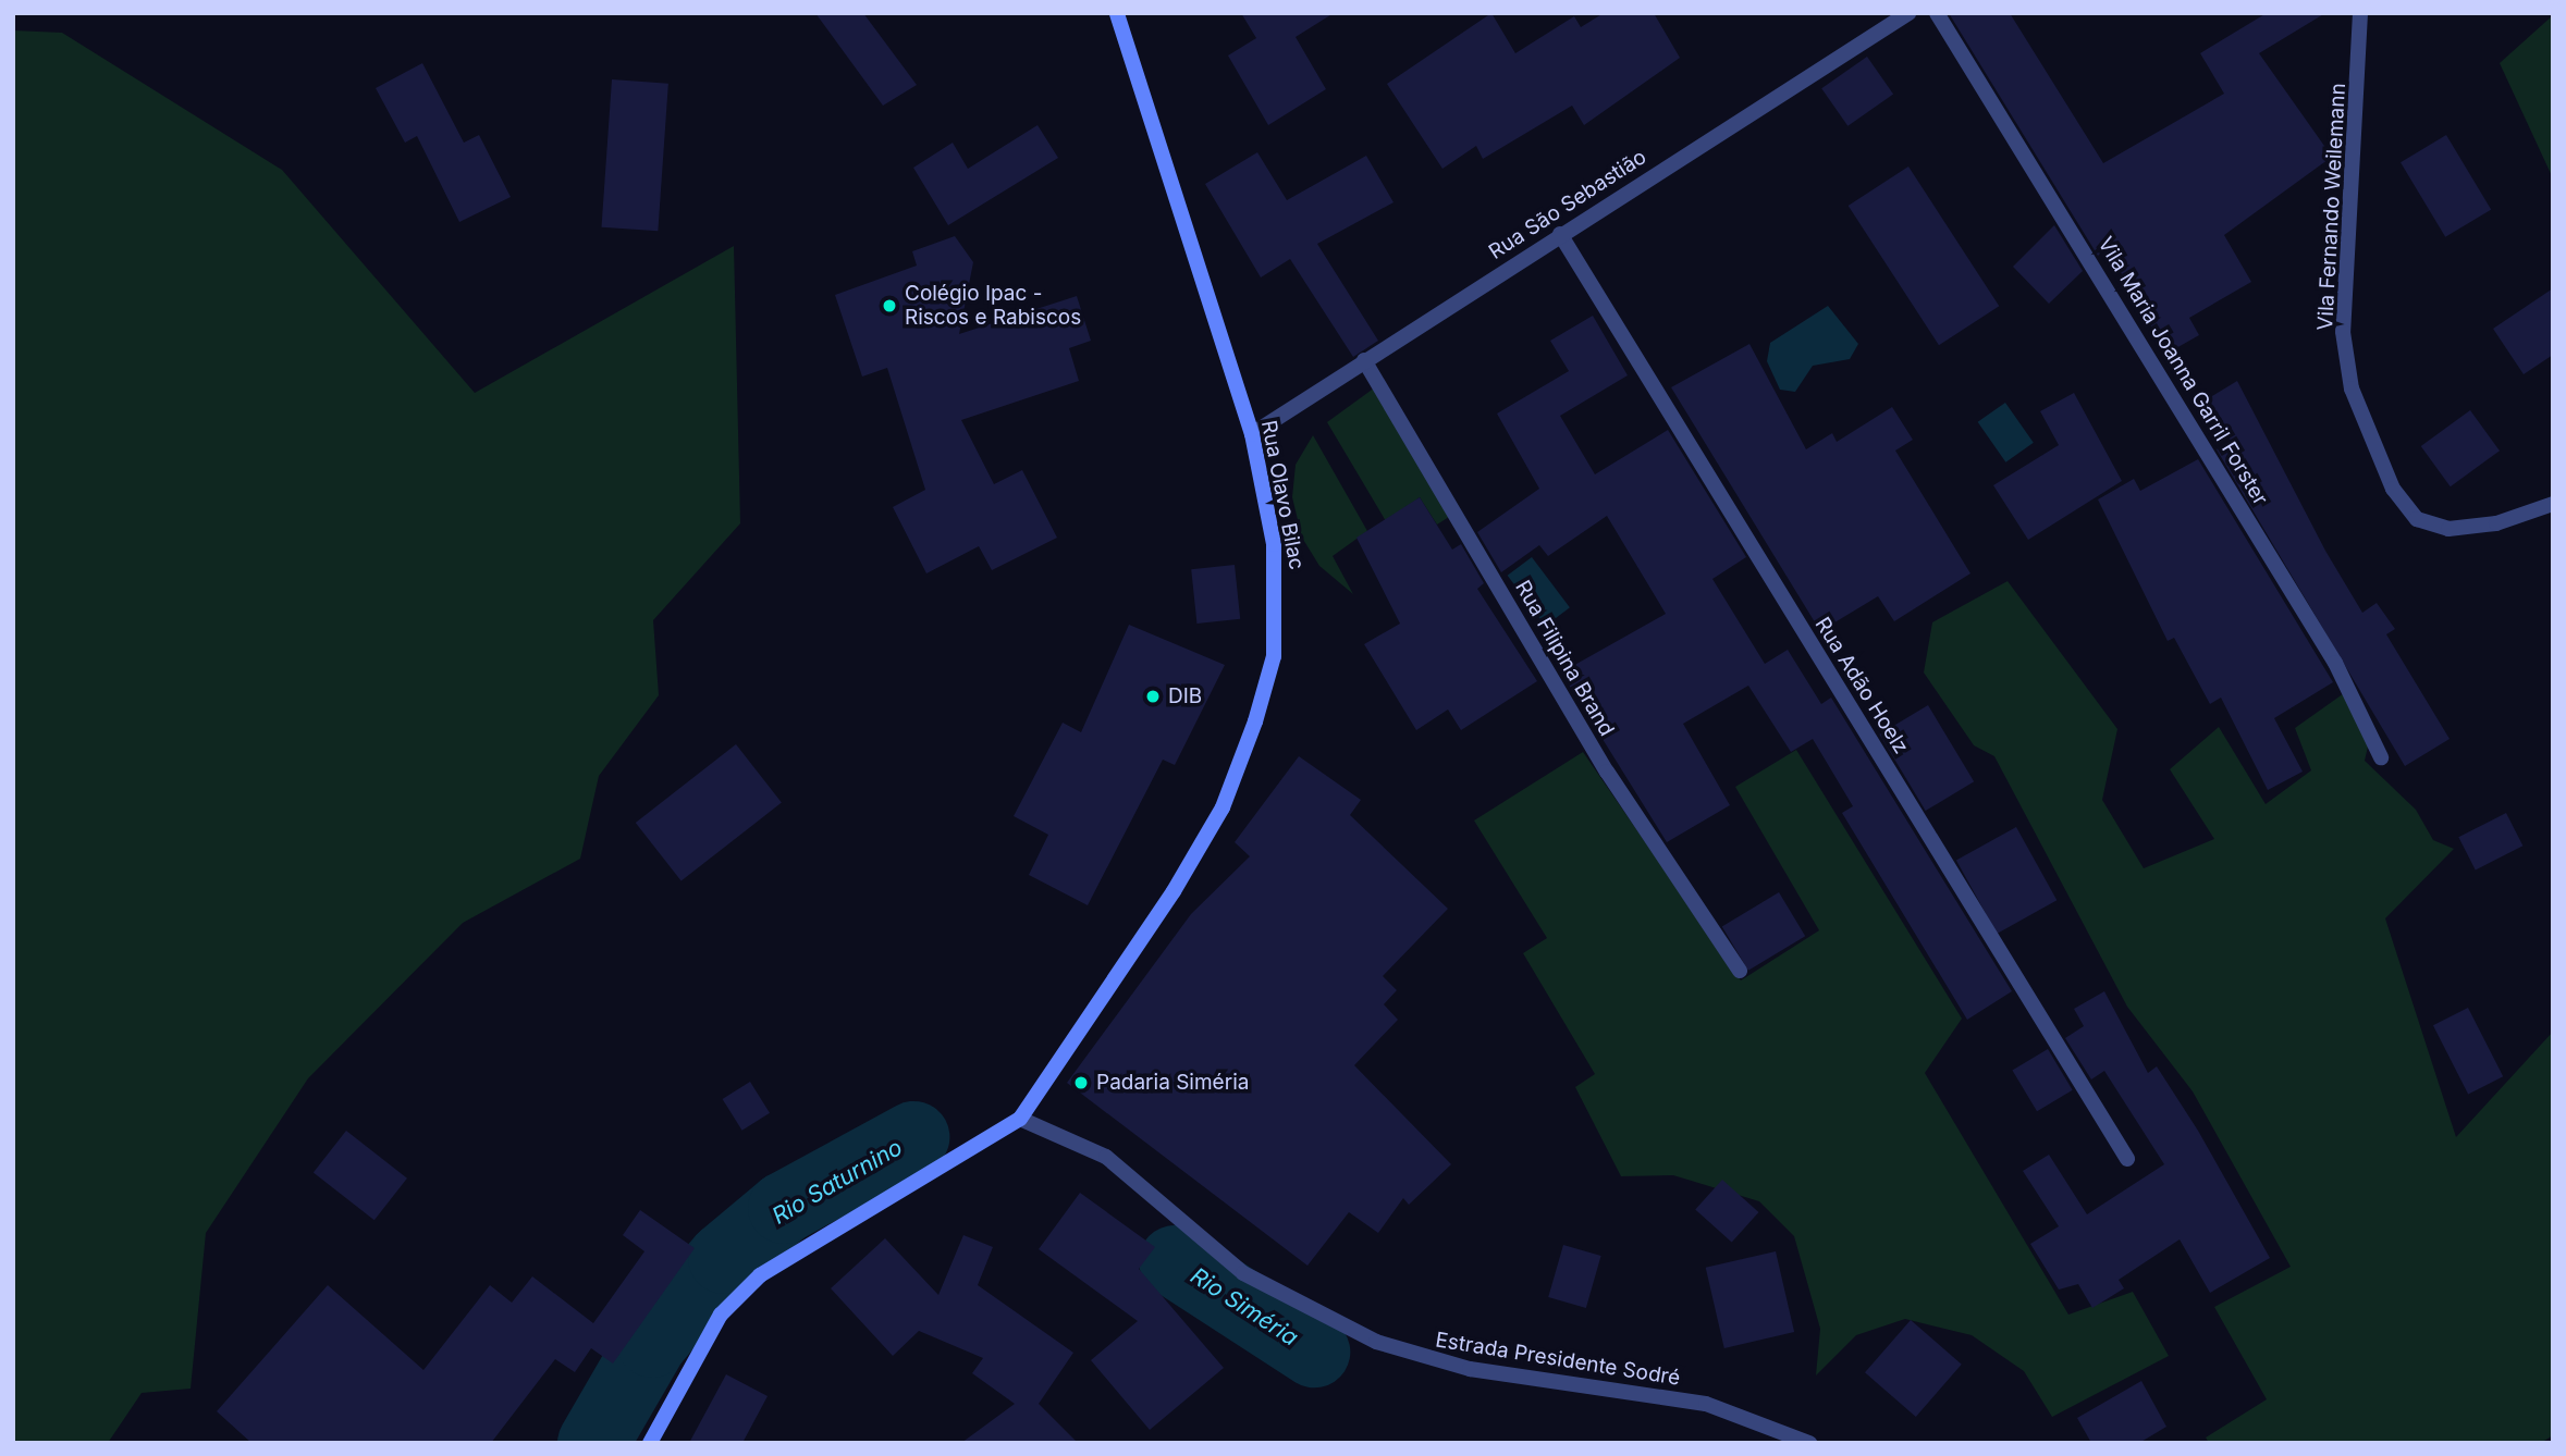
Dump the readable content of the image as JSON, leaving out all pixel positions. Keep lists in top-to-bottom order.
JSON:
{
  "streets": {
    "main road": ["Rua Olavo Bilac"],
    "street": [
      "Rua São Sebastião",
      "Vila Fernando Weilemann",
      "Vila Maria Joanna Garril Forster",
      "Rua Filipina Brand",
      "Rua Adão Hoelz",
      "Estrada Presidente Sodré"
    ]
  },
  "crossings": [
    ["Rua São Sebastião", "Rua Olavo Bilac"],
    ["Rua São Sebastião", "Rua Filipina Brand"],
    ["Rua São Sebastião", "Rua Adão Hoelz"],
    ["Rua Olavo Bilac", "Estrada Presidente Sodré"]
  ],
  "water": ["Rio Saturnino", "Rio Siméria"],
  "places": ["Colégio Ipac - Riscos e Rabiscos", "DIB", "Padaria Siméria"]
}
